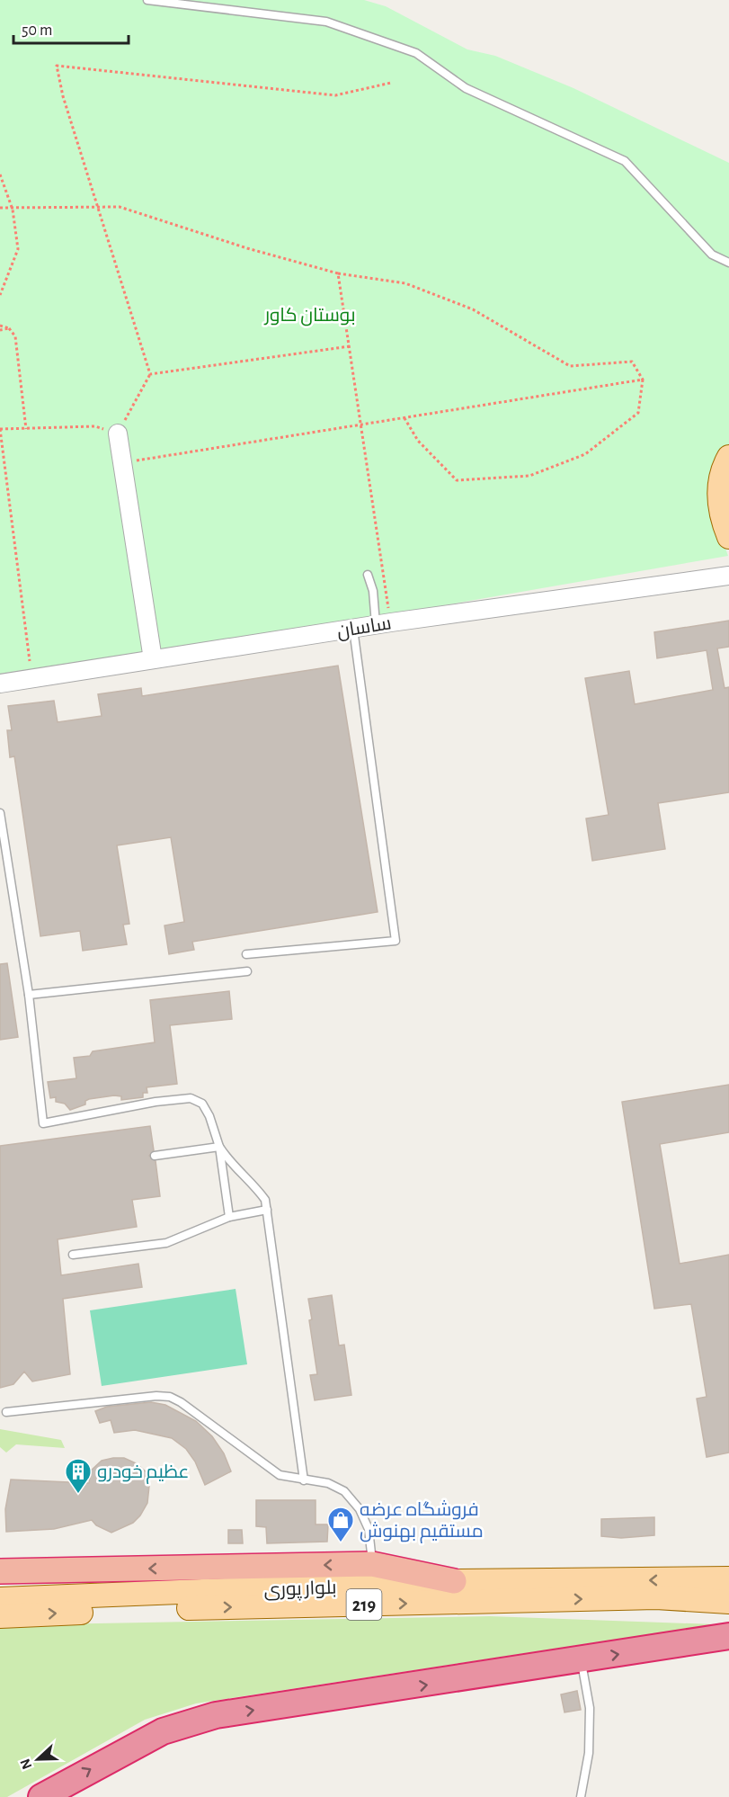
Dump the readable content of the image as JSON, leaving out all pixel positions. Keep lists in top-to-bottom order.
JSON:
{
  "streets": {
    "main road": ["بلوار پوری", "219"],
    "street": ["ساسان"]
  },
  "parks": ["بوستان کاور"],
  "places": {
    "building": ["عظیم خودرو"],
    "shop": ["فروشگاه عرضه مستقیم بهنوش"]
  },
  "scale_bar": "50 m",
  "north": "left"
}
